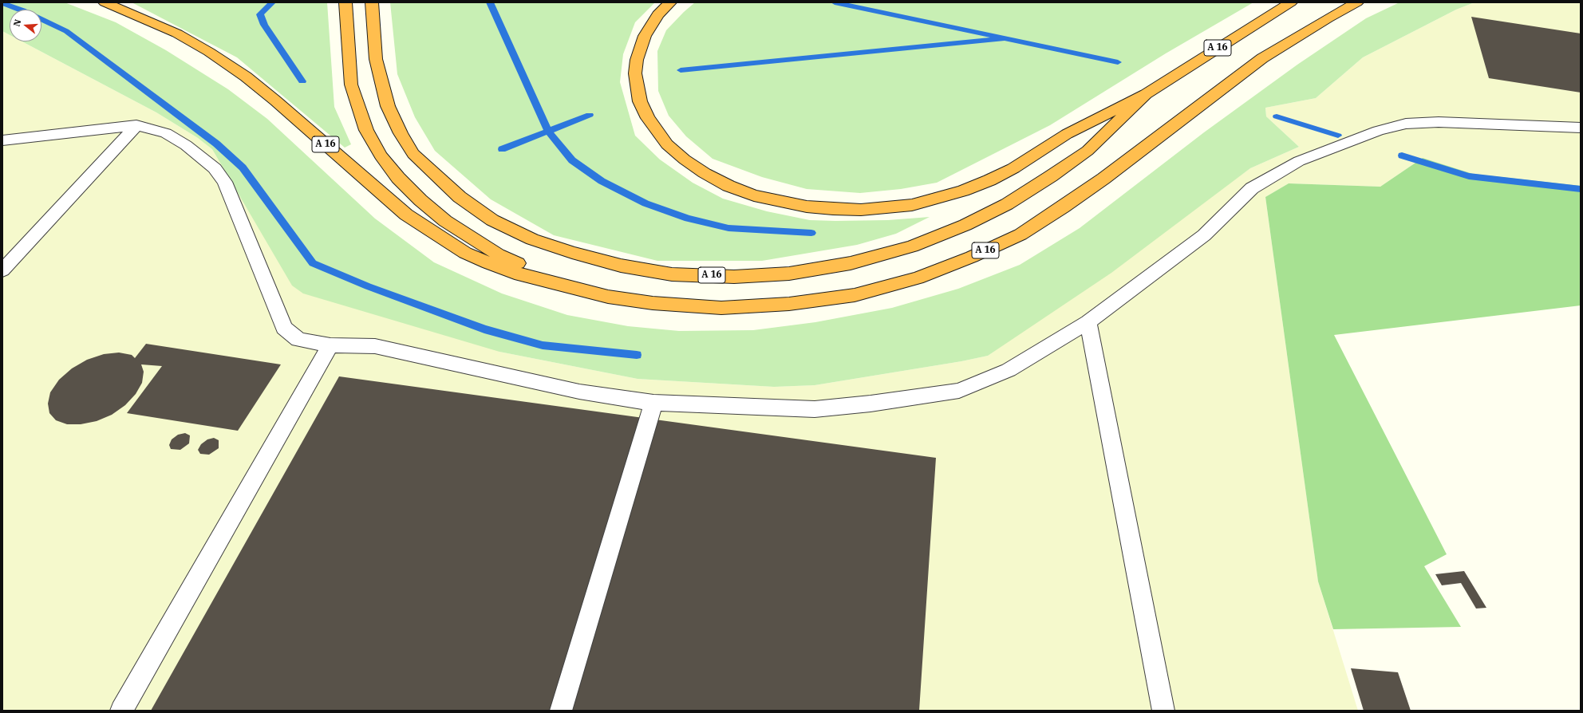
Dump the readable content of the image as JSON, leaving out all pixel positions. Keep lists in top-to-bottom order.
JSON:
{
  "streets": {
    "highway": ["A 16"]
  },
  "north": "left"
}
